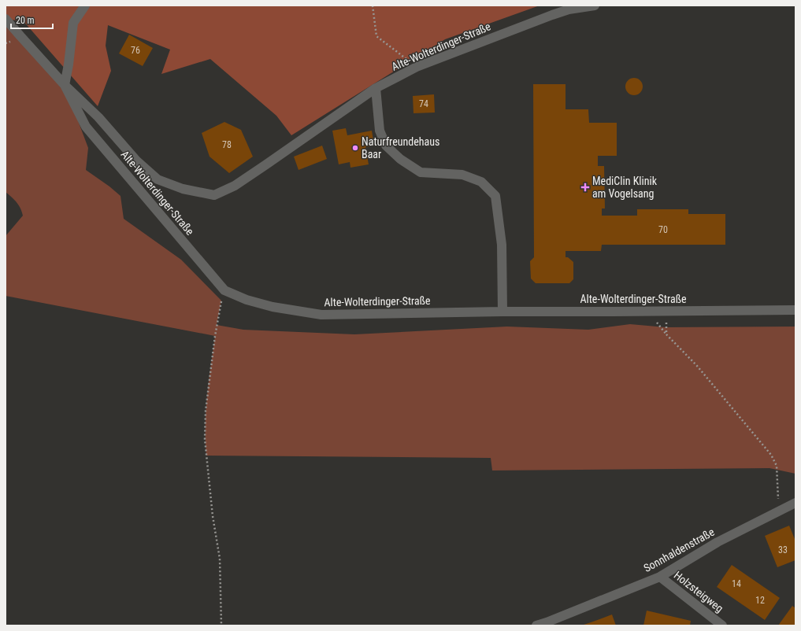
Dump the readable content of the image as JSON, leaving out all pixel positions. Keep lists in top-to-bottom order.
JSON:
{
  "streets": {
    "street": ["Alte-Wolterdinger-Straße", "Sonnhaldenstraße", "Holzsteigweg"]
  },
  "crossings": [
    ["Sonnhaldenstraße", "Holzsteigweg"]
  ],
  "places": {
    "other": ["Naturfreundehaus Baar"],
    "health": ["MediClin Klinik am Vogelsang"]
  },
  "house_numbers": [
    "76",
    "74",
    "78",
    "70",
    "33",
    "14",
    "12"
  ],
  "scale_bar": "20 m"
}
